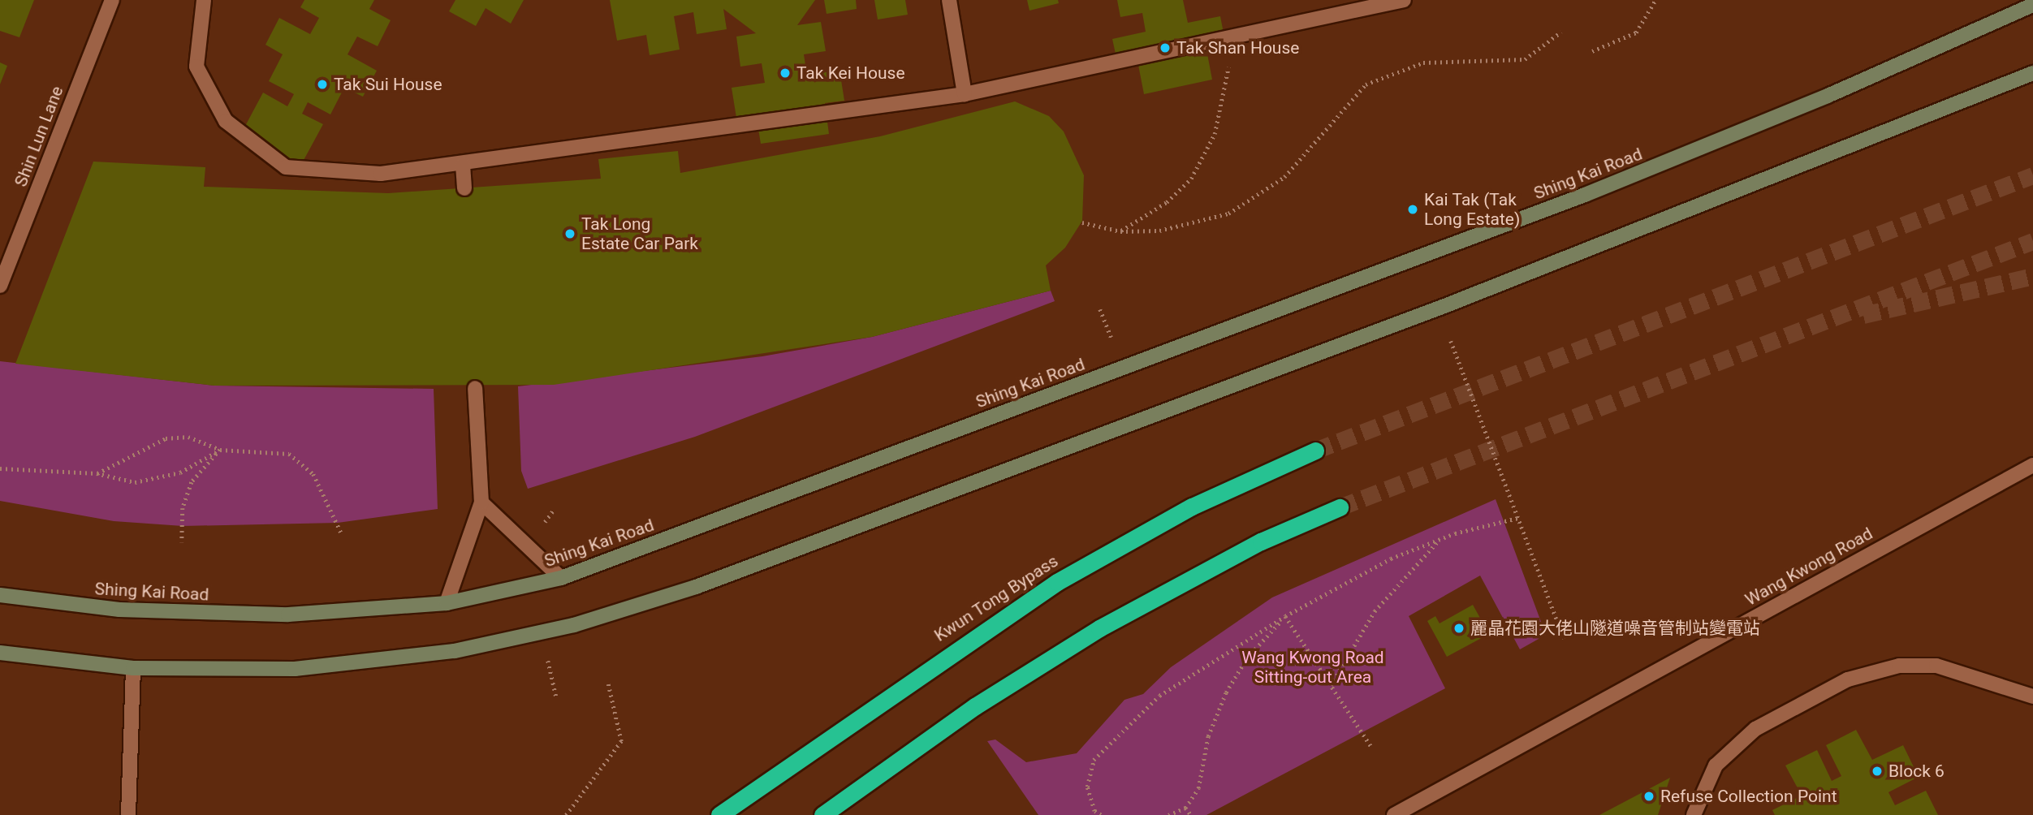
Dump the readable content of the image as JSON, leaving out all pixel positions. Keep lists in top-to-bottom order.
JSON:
{
  "streets": {
    "highway": ["Kwun Tong Bypass"],
    "main road": ["Shing Kai Road"],
    "street": ["Shin Lun Lane", "Wang Kwong Road"]
  },
  "parks": ["Wang Kwong Road Sitting-out Area"],
  "places": [
    "Tak Shan House",
    "Tak Kei House",
    "Tak Sui House",
    "Kai Tak (Tak Long Estate)",
    "Tak Long Estate Car Park",
    "麗晶花園大佬山隧道噪音管制站變電站",
    "Block 6",
    "Refuse Collection Point"
  ]
}
